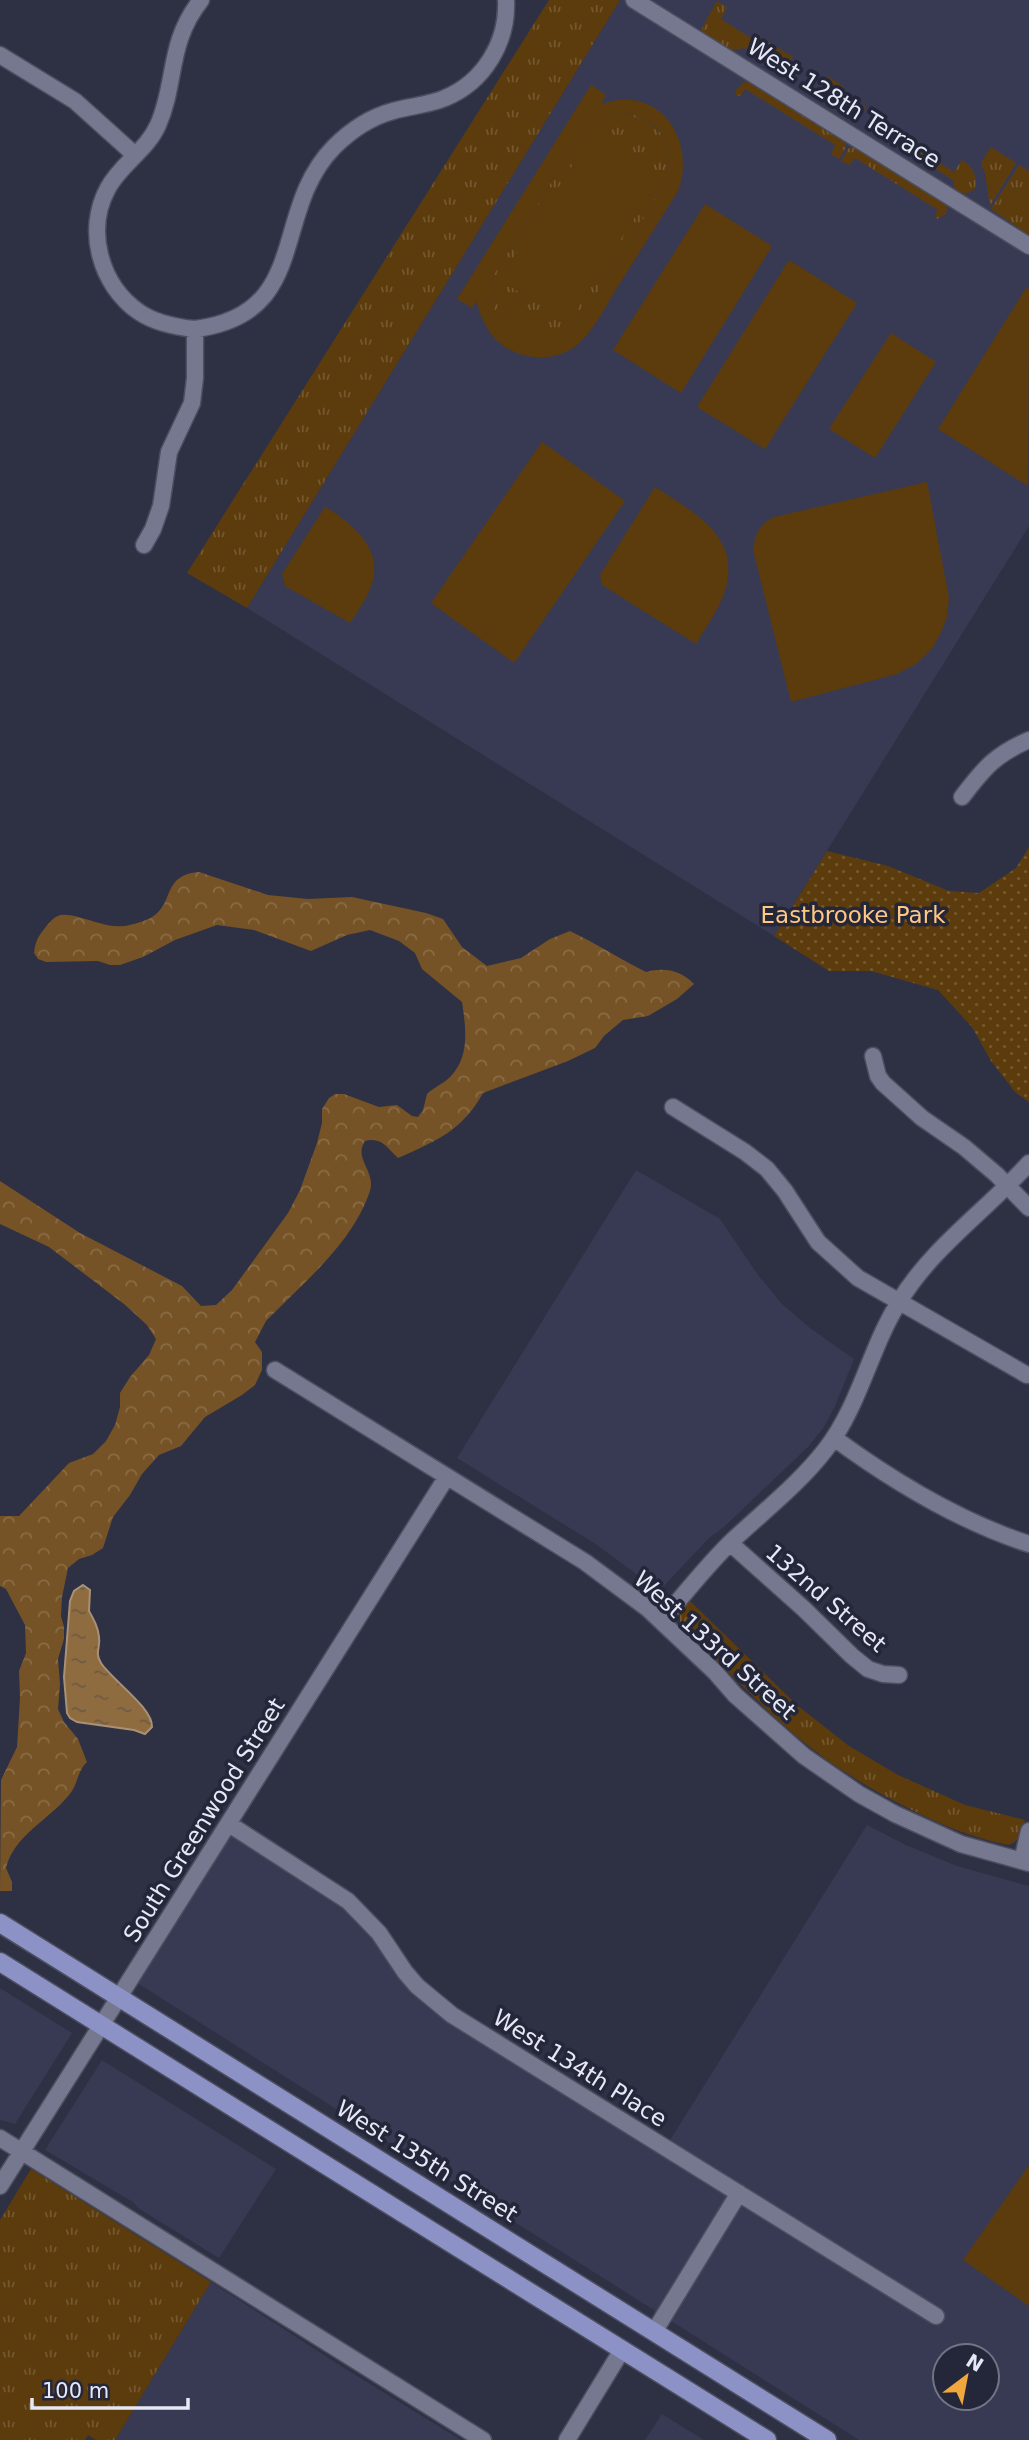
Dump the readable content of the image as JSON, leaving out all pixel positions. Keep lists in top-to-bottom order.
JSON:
{
  "streets": {
    "main road": ["West 135th Street"],
    "street": [
      "West 128th Terrace",
      "132nd Street",
      "West 133rd Street",
      "South Greenwood Street",
      "West 134th Place"
    ]
  },
  "crossings": [
    ["West 133rd Street", "South Greenwood Street"],
    ["South Greenwood Street", "West 134th Place"],
    ["South Greenwood Street", "West 135th Street"]
  ],
  "parks": ["Eastbrooke Park"],
  "scale_bar": "100 m",
  "north": "top right"
}
